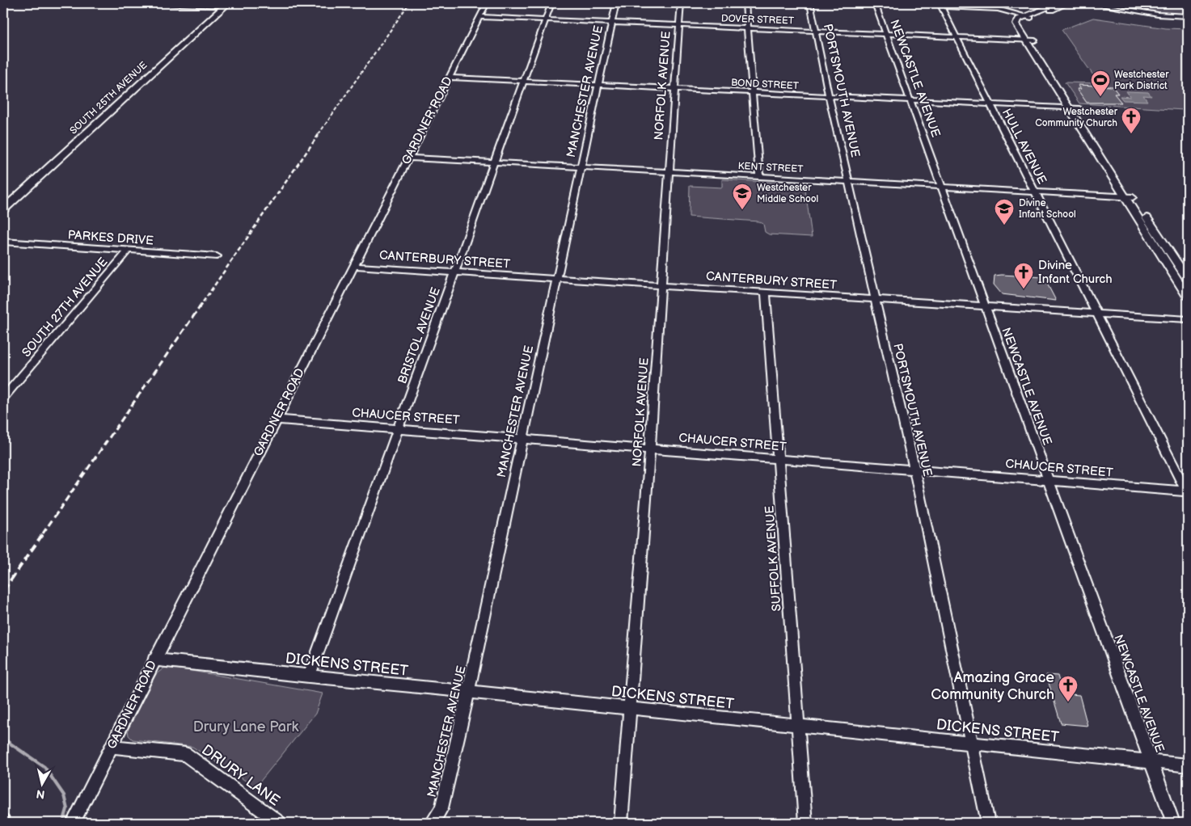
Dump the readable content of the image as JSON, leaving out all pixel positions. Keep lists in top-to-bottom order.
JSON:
{
  "streets": {
    "main road": ["SOUTH 25TH AVENUE"],
    "street": [
      "DOVER STREET",
      "NEWCASTLE AVENUE",
      "BOND STREET",
      "NORFOLK AVENUE",
      "PORTSMOUTH AVENUE",
      "MANCHESTER AVENUE",
      "GARDNER ROAD",
      "HULL AVENUE",
      "KENT STREET",
      "PARKES DRIVE",
      "CANTERBURY STREET",
      "SOUTH 27TH AVENUE",
      "BRISTOL AVENUE",
      "CHAUCER STREET",
      "SUFFOLK AVENUE",
      "DICKENS STREET",
      "DRURY LANE"
    ]
  },
  "crossings": [
    ["DOVER STREET", "NEWCASTLE AVENUE"],
    ["DOVER STREET", "NORFOLK AVENUE"],
    ["DOVER STREET", "PORTSMOUTH AVENUE"],
    ["DOVER STREET", "MANCHESTER AVENUE"],
    ["DOVER STREET", "GARDNER ROAD"],
    ["DOVER STREET", "HULL AVENUE"],
    ["DOVER STREET", "BRISTOL AVENUE"],
    ["NEWCASTLE AVENUE", "BOND STREET"],
    ["NEWCASTLE AVENUE", "KENT STREET"],
    ["NEWCASTLE AVENUE", "CANTERBURY STREET"],
    ["NEWCASTLE AVENUE", "CHAUCER STREET"],
    ["NEWCASTLE AVENUE", "DICKENS STREET"],
    ["BOND STREET", "NORFOLK AVENUE"],
    ["BOND STREET", "PORTSMOUTH AVENUE"],
    ["BOND STREET", "MANCHESTER AVENUE"],
    ["BOND STREET", "GARDNER ROAD"],
    ["BOND STREET", "HULL AVENUE"],
    ["BOND STREET", "BRISTOL AVENUE"],
    ["NORFOLK AVENUE", "KENT STREET"],
    ["NORFOLK AVENUE", "CANTERBURY STREET"],
    ["NORFOLK AVENUE", "CHAUCER STREET"],
    ["NORFOLK AVENUE", "DICKENS STREET"],
    ["PORTSMOUTH AVENUE", "KENT STREET"],
    ["PORTSMOUTH AVENUE", "CANTERBURY STREET"],
    ["PORTSMOUTH AVENUE", "CHAUCER STREET"],
    ["PORTSMOUTH AVENUE", "DICKENS STREET"],
    ["MANCHESTER AVENUE", "KENT STREET"],
    ["MANCHESTER AVENUE", "CANTERBURY STREET"],
    ["MANCHESTER AVENUE", "CHAUCER STREET"],
    ["MANCHESTER AVENUE", "DICKENS STREET"],
    ["GARDNER ROAD", "KENT STREET"],
    ["GARDNER ROAD", "CANTERBURY STREET"],
    ["GARDNER ROAD", "CHAUCER STREET"],
    ["GARDNER ROAD", "DICKENS STREET"],
    ["GARDNER ROAD", "DRURY LANE"],
    ["HULL AVENUE", "KENT STREET"],
    ["HULL AVENUE", "CANTERBURY STREET"],
    ["HULL AVENUE", "CHAUCER STREET"],
    ["KENT STREET", "BRISTOL AVENUE"],
    ["PARKES DRIVE", "SOUTH 27TH AVENUE"],
    ["CANTERBURY STREET", "BRISTOL AVENUE"],
    ["CANTERBURY STREET", "SUFFOLK AVENUE"],
    ["BRISTOL AVENUE", "CHAUCER STREET"],
    ["BRISTOL AVENUE", "DICKENS STREET"],
    ["CHAUCER STREET", "SUFFOLK AVENUE"],
    ["SUFFOLK AVENUE", "DICKENS STREET"]
  ],
  "parks": ["Drury Lane Park"],
  "places": {
    "sports": ["Westchester Park District"],
    "church": ["Westchester Community Church", "Divine Infant Church", "Amazing Grace Community Church"],
    "school or university": ["Westchester Middle School", "Divine Infant School"]
  },
  "north": "bottom"
}
